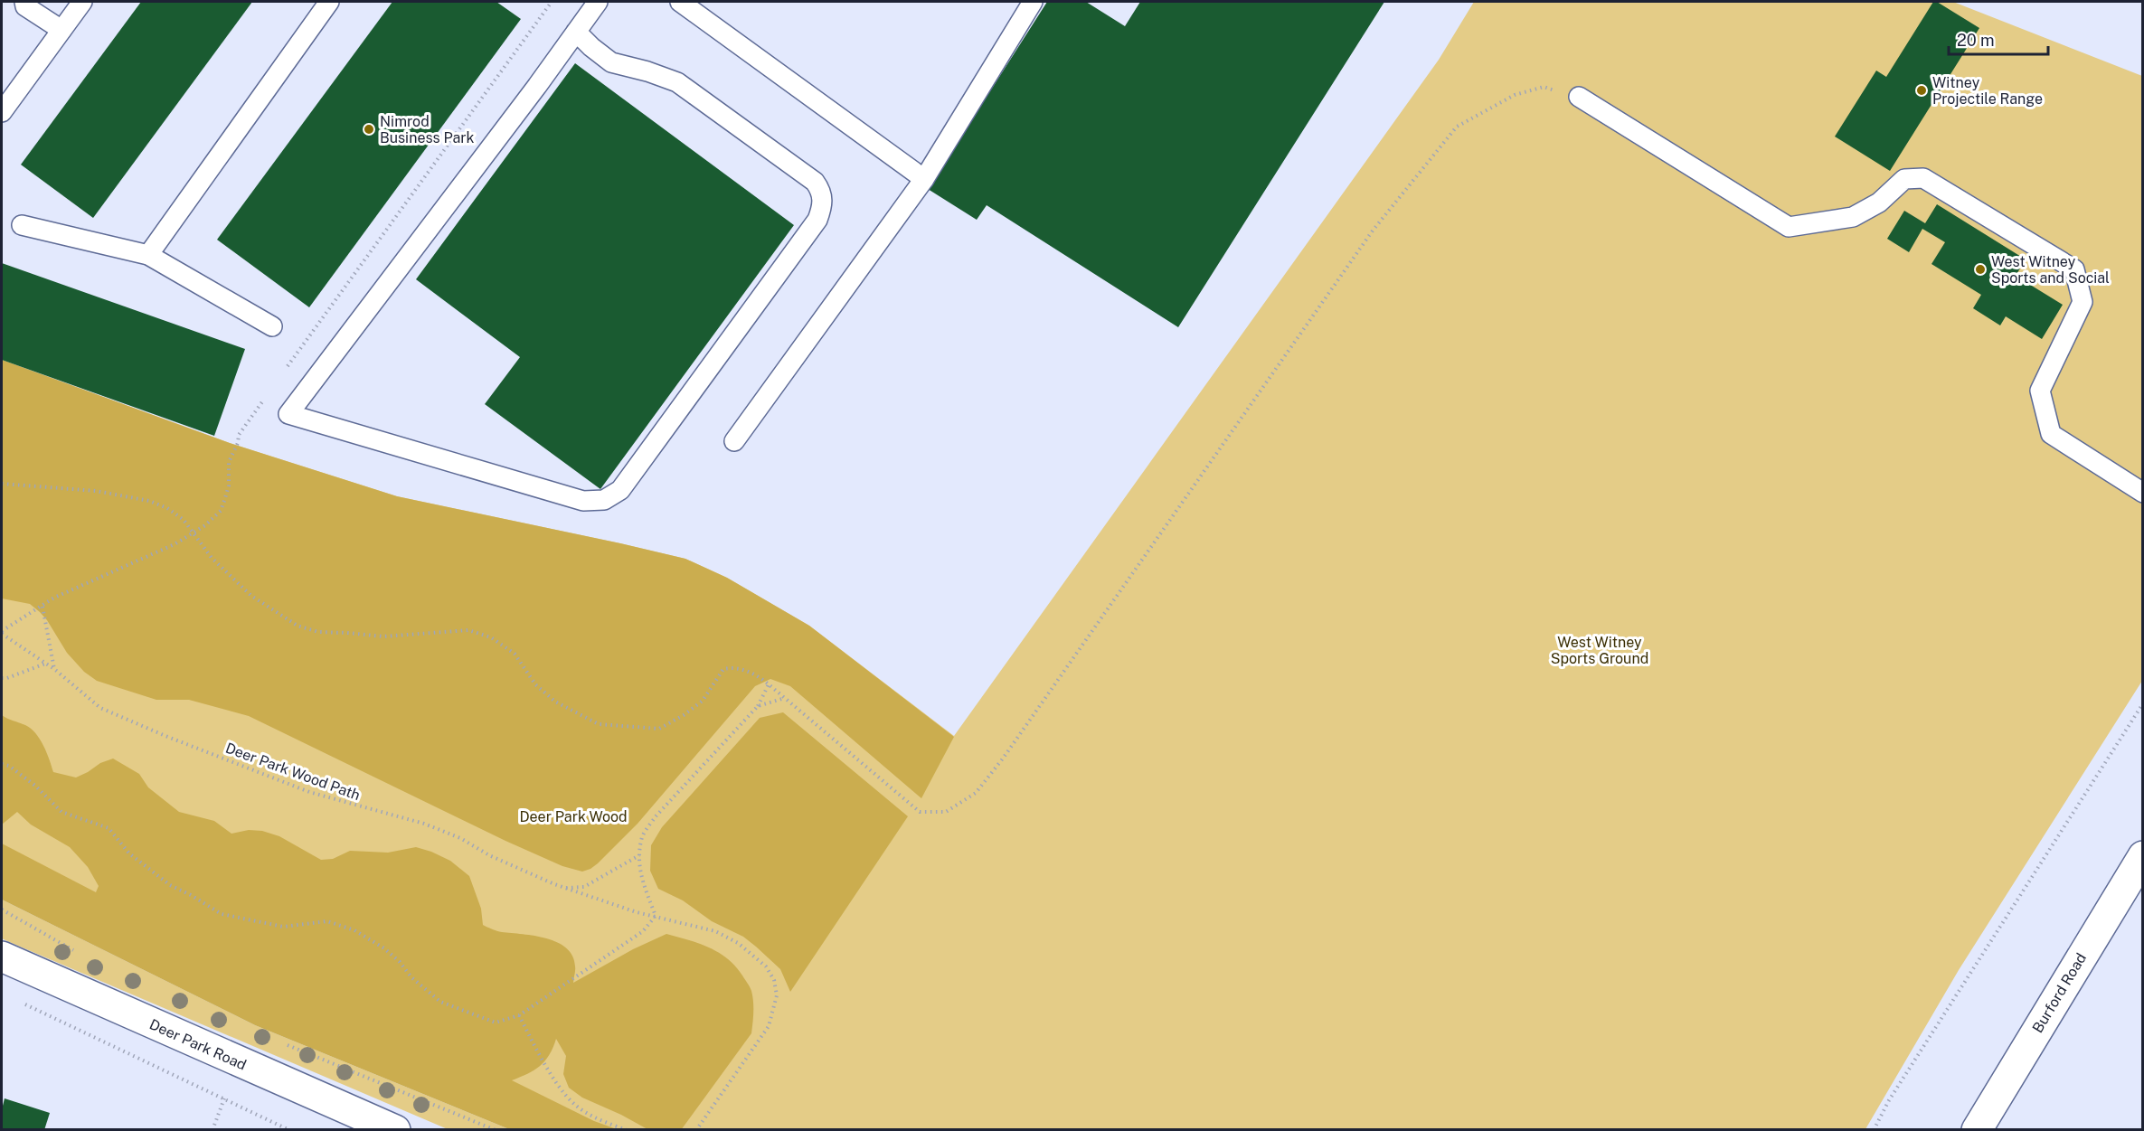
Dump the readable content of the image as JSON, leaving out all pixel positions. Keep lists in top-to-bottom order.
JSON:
{
  "streets": {
    "street": ["Burford Road", "Deer Park Road"],
    "path": ["Deer Park Wood Path"]
  },
  "parks": ["West Witney Sports Ground", "Deer Park Wood"],
  "places": ["Witney Projectile Range", "Nimrod Business Park", "West Witney Sports and Social"],
  "scale_bar": "20 m"
}
